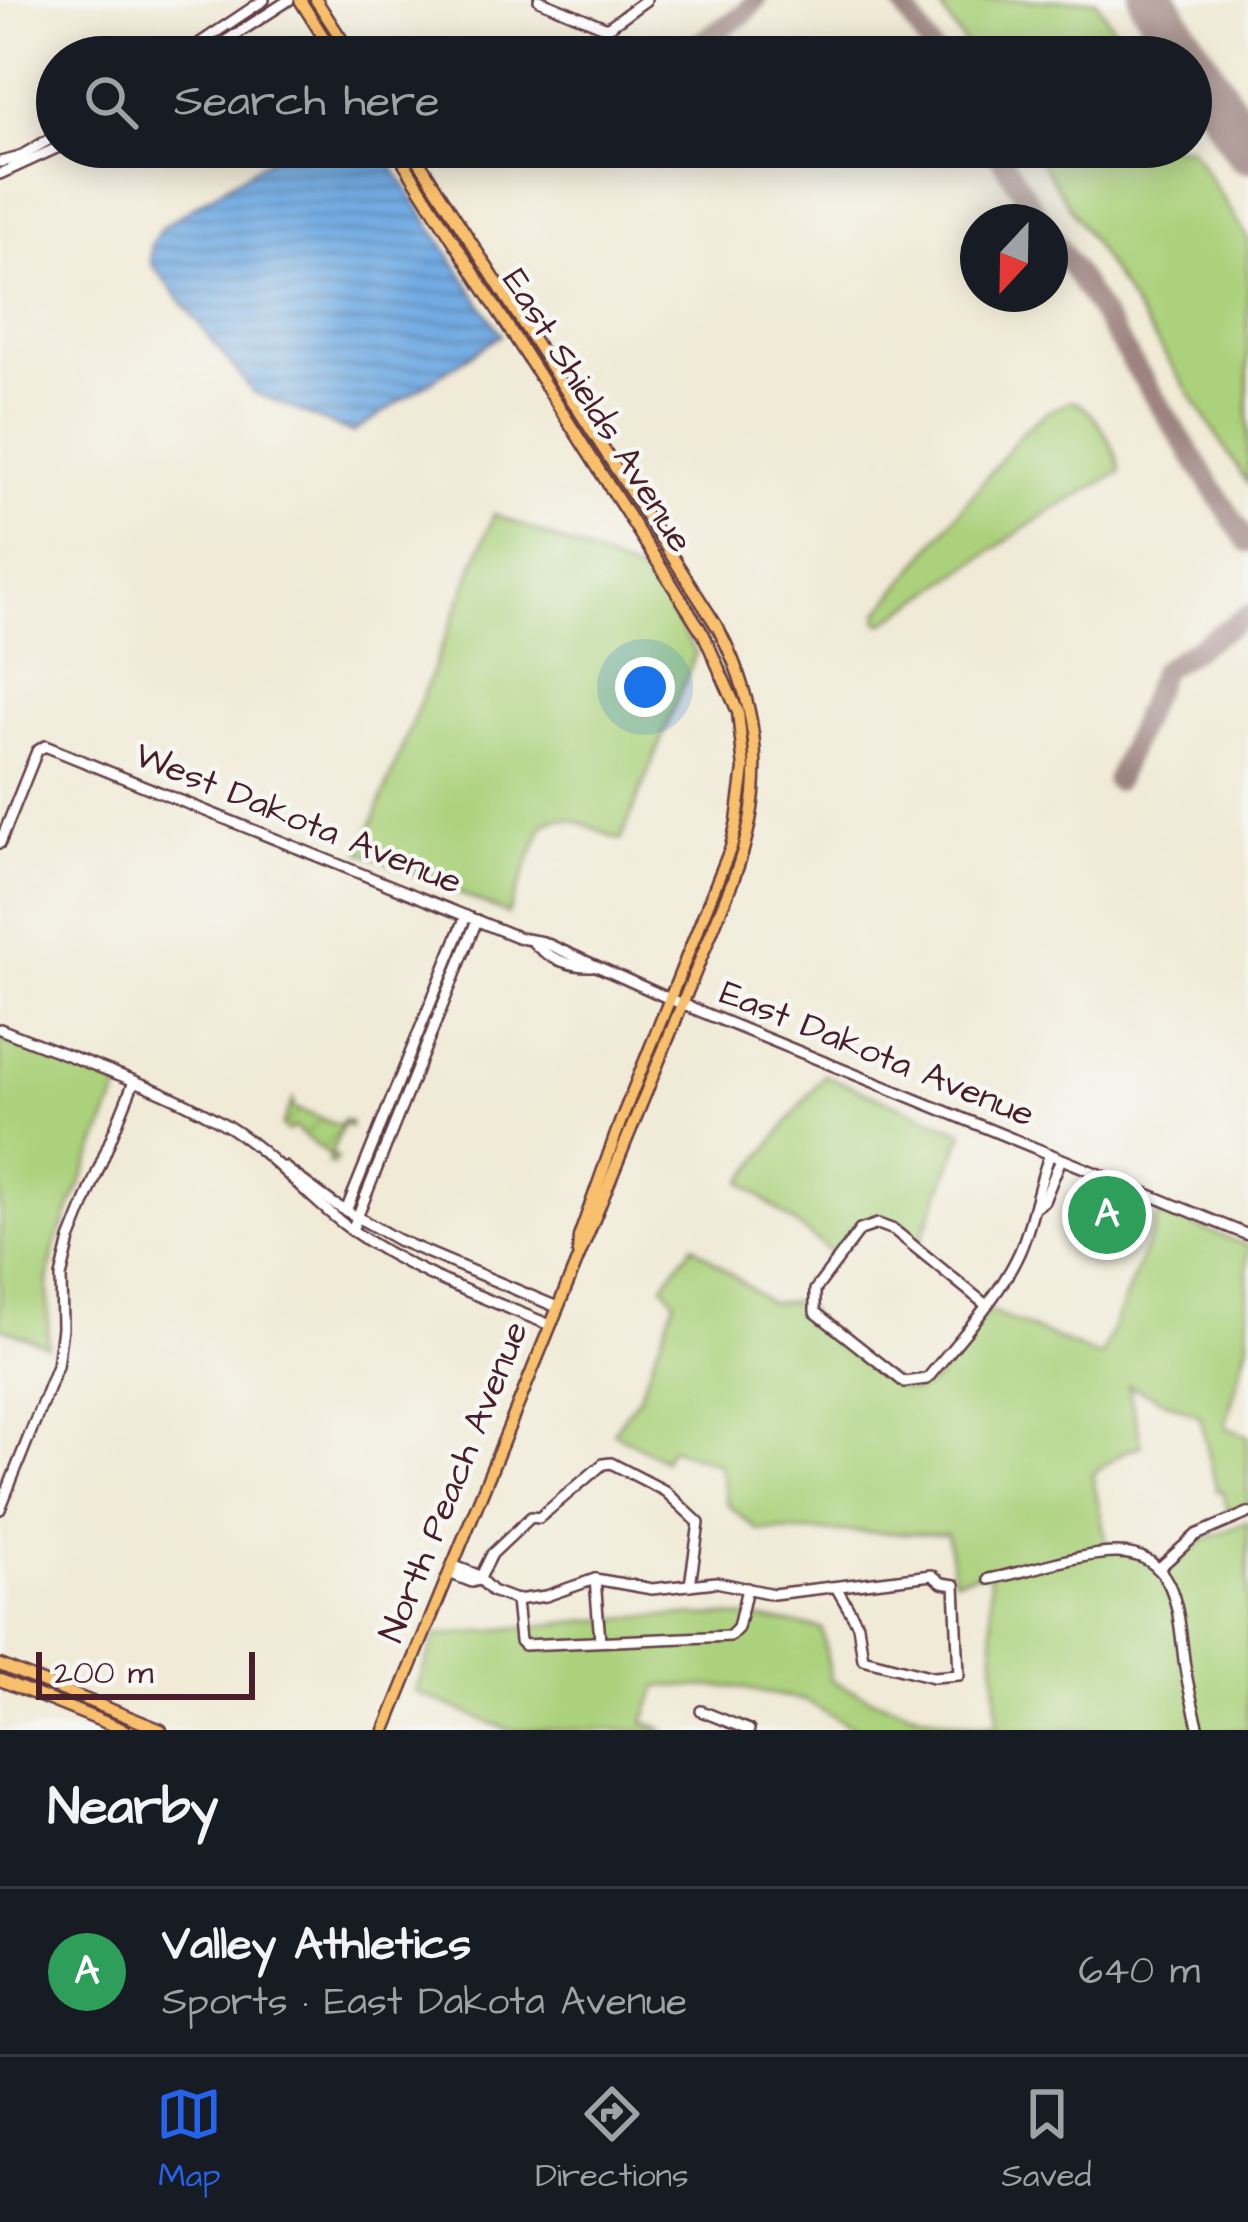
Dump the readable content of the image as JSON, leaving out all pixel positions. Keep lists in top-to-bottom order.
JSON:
{
  "streets": {
    "main road": ["East Shields Avenue", "North Peach Avenue"],
    "street": ["West Dakota Avenue", "East Dakota Avenue"]
  },
  "crossings": [
    ["East Shields Avenue", "North Peach Avenue"],
    ["West Dakota Avenue", "East Dakota Avenue"],
    ["West Dakota Avenue", "North Peach Avenue"],
    ["East Dakota Avenue", "North Peach Avenue"]
  ],
  "scale_bar": "200 m",
  "north": "bottom",
  "page": {
    "search": "Search here",
    "pins": "A",
    "scale": "200 m",
    "heading": "Nearby",
    "list": [
      {
        "mark": "A",
        "name": "Valley Athletics",
        "note": "Sports · East Dakota Avenue",
        "value": "640 m"
      }
    ],
    "nav": ["Map", "Directions", "Saved"]
  }
}
